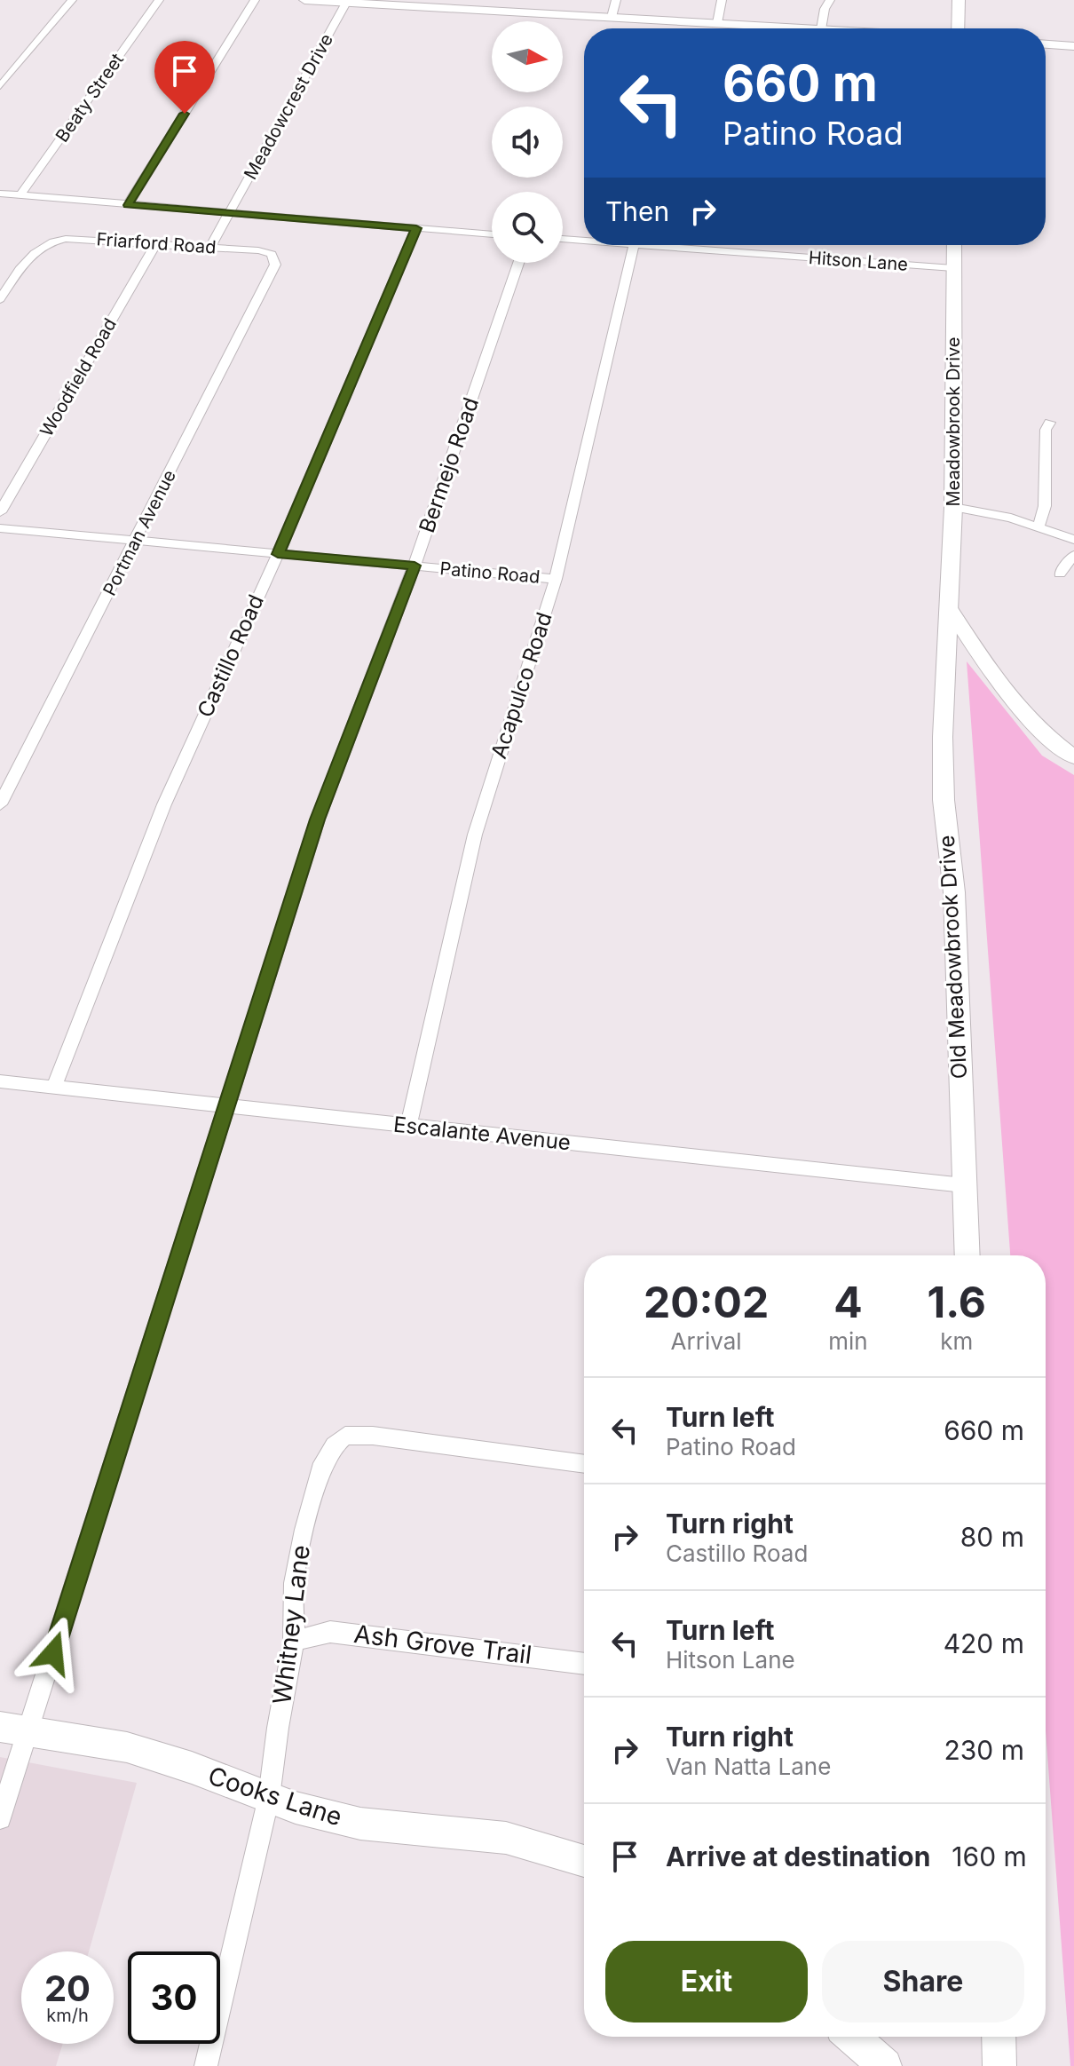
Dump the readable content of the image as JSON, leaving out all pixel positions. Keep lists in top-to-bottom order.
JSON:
{
  "streets": {
    "main road": ["Meadowbrook Drive", "Old Meadowbrook Drive", "Cooks Lane"],
    "street": [
      "Beaty Street",
      "Meadowcrest Drive",
      "Friarford Road",
      "Hitson Lane",
      "Woodfield Road",
      "Bermejo Road",
      "Portman Avenue",
      "Patino Road",
      "Castillo Road",
      "Acapulco Road",
      "Escalante Avenue",
      "Whitney Lane",
      "Ash Grove Trail"
    ]
  },
  "crossings": [
    ["Meadowcrest Drive", "Friarford Road"],
    ["Friarford Road", "Woodfield Road"],
    ["Friarford Road", "Portman Avenue"],
    ["Hitson Lane", "Meadowbrook Drive"],
    ["Meadowbrook Drive", "Old Meadowbrook Drive"],
    ["Bermejo Road", "Patino Road"],
    ["Bermejo Road", "Escalante Avenue"],
    ["Bermejo Road", "Cooks Lane"],
    ["Portman Avenue", "Patino Road"],
    ["Patino Road", "Castillo Road"],
    ["Patino Road", "Acapulco Road"],
    ["Castillo Road", "Escalante Avenue"],
    ["Acapulco Road", "Escalante Avenue"],
    ["Old Meadowbrook Drive", "Escalante Avenue"],
    ["Whitney Lane", "Ash Grove Trail"],
    ["Whitney Lane", "Cooks Lane"]
  ],
  "north": "right",
  "page": {
    "turn": ["660 m", "Patino Road"],
    "then": "Then",
    "eta": [
      "20:02",
      "Arrival",
      "4",
      "min",
      "1.6",
      "km"
    ],
    "list": [
      {
        "name": "Turn left",
        "note": "Patino Road",
        "value": "660 m"
      },
      {
        "name": "Turn right",
        "note": "Castillo Road",
        "value": "80 m"
      },
      {
        "name": "Turn left",
        "note": "Hitson Lane",
        "value": "420 m"
      },
      {
        "name": "Turn right",
        "note": "Van Natta Lane",
        "value": "230 m"
      },
      {
        "name": "Arrive at destination",
        "value": "160 m"
      }
    ],
    "buttons": ["Exit", "Share"],
    "speed": "20 km/h",
    "limit": "30"
  }
}
